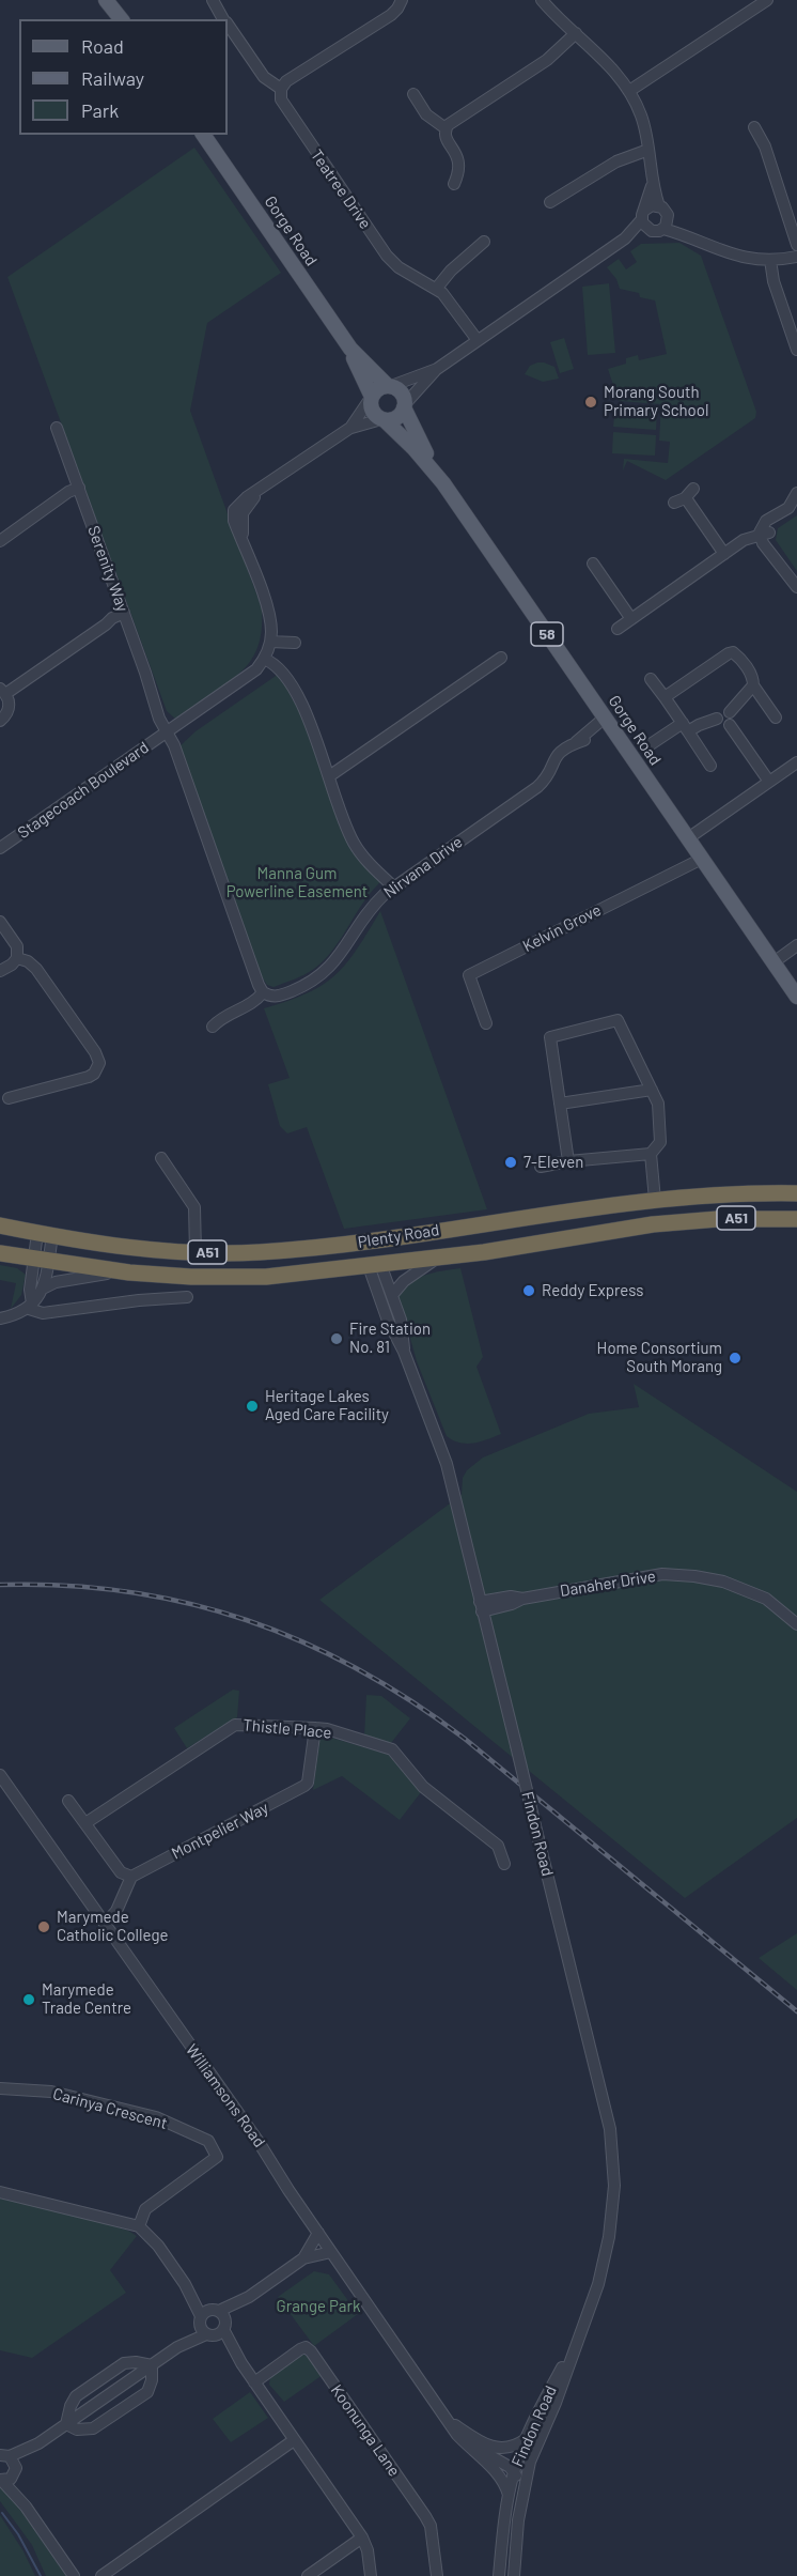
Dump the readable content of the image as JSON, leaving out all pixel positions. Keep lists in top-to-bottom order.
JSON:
{
  "streets": {
    "highway": ["A51", "Plenty Road", "Findon Road"],
    "main road": ["Gorge Road", "58"],
    "street": [
      "Teatree Drive",
      "Serenity Way",
      "Stagecoach Boulevard",
      "Nirvana Drive",
      "Kelvin Grove",
      "Danaher Drive",
      "Thistle Place",
      "Montpelier Way",
      "Williamsons Road",
      "Carinya Crescent",
      "Koonunga Lane"
    ]
  },
  "crossings": [
    ["Gorge Road", "58"],
    ["Gorge Road", "Nirvana Drive"],
    ["Gorge Road", "Kelvin Grove"],
    ["Serenity Way", "Stagecoach Boulevard"],
    ["Serenity Way", "Nirvana Drive"],
    ["Plenty Road", "Findon Road"],
    ["Danaher Drive", "Findon Road"],
    ["Thistle Place", "Montpelier Way"],
    ["Findon Road", "Williamsons Road"]
  ],
  "parks": ["Manna Gum Powerline Easement", "Grange Park"],
  "places": [
    "Morang South Primary School",
    "7-Eleven",
    "Reddy Express",
    "Fire Station No. 81",
    "Home Consortium South Morang",
    "Heritage Lakes Aged Care Facility",
    "Marymede Catholic College",
    "Marymede Trade Centre"
  ],
  "legend": ["Road", "Railway", "Park"]
}
